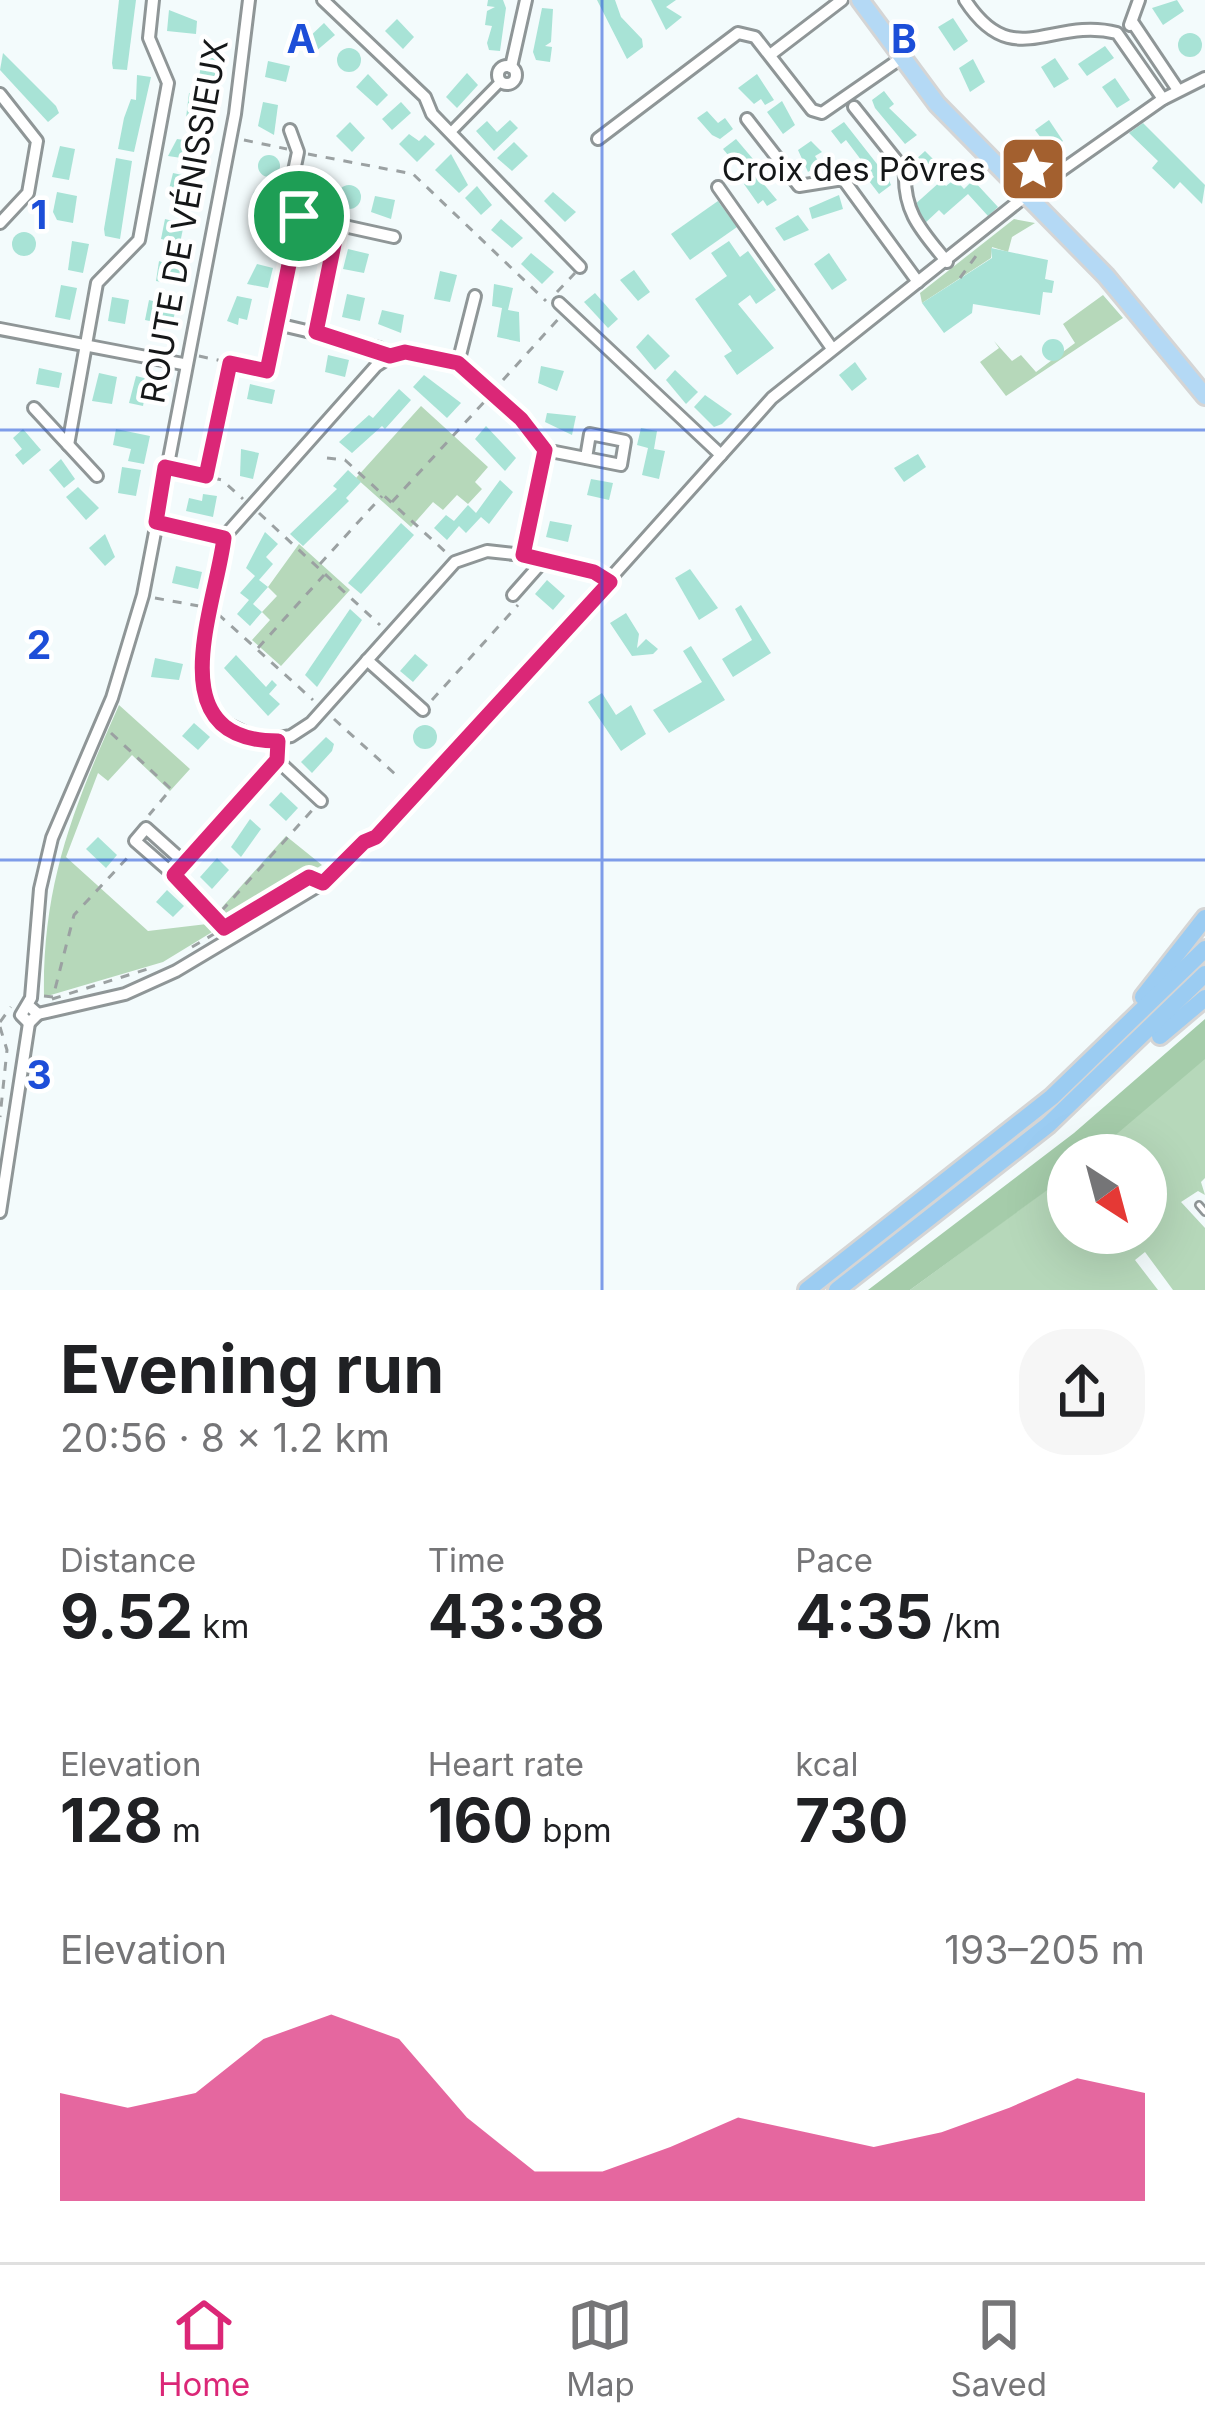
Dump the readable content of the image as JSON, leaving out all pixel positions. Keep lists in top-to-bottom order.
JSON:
{
  "streets": {
    "street": ["ROUTE DE VÉNISSIEUX"]
  },
  "places": {
    "place": ["Croix des Pôvres"]
  },
  "north": "bottom right",
  "page": {
    "heading": ["Evening run", "20:56 · 8 × 1.2 km"],
    "stats": [
      ["Distance", "9.52 km"],
      ["Time", "43:38"],
      ["Pace", "4:35 /km"],
      ["Elevation", "128 m"],
      ["Heart rate", "160 bpm"],
      ["kcal", "730"]
    ],
    "chart": ["Elevation", "193–205 m"],
    "tabs": ["Home", "Map", "Saved"]
  },
  "grid": {
    "columns": ["A", "B"],
    "rows": ["1", "2", "3"]
  }
}
